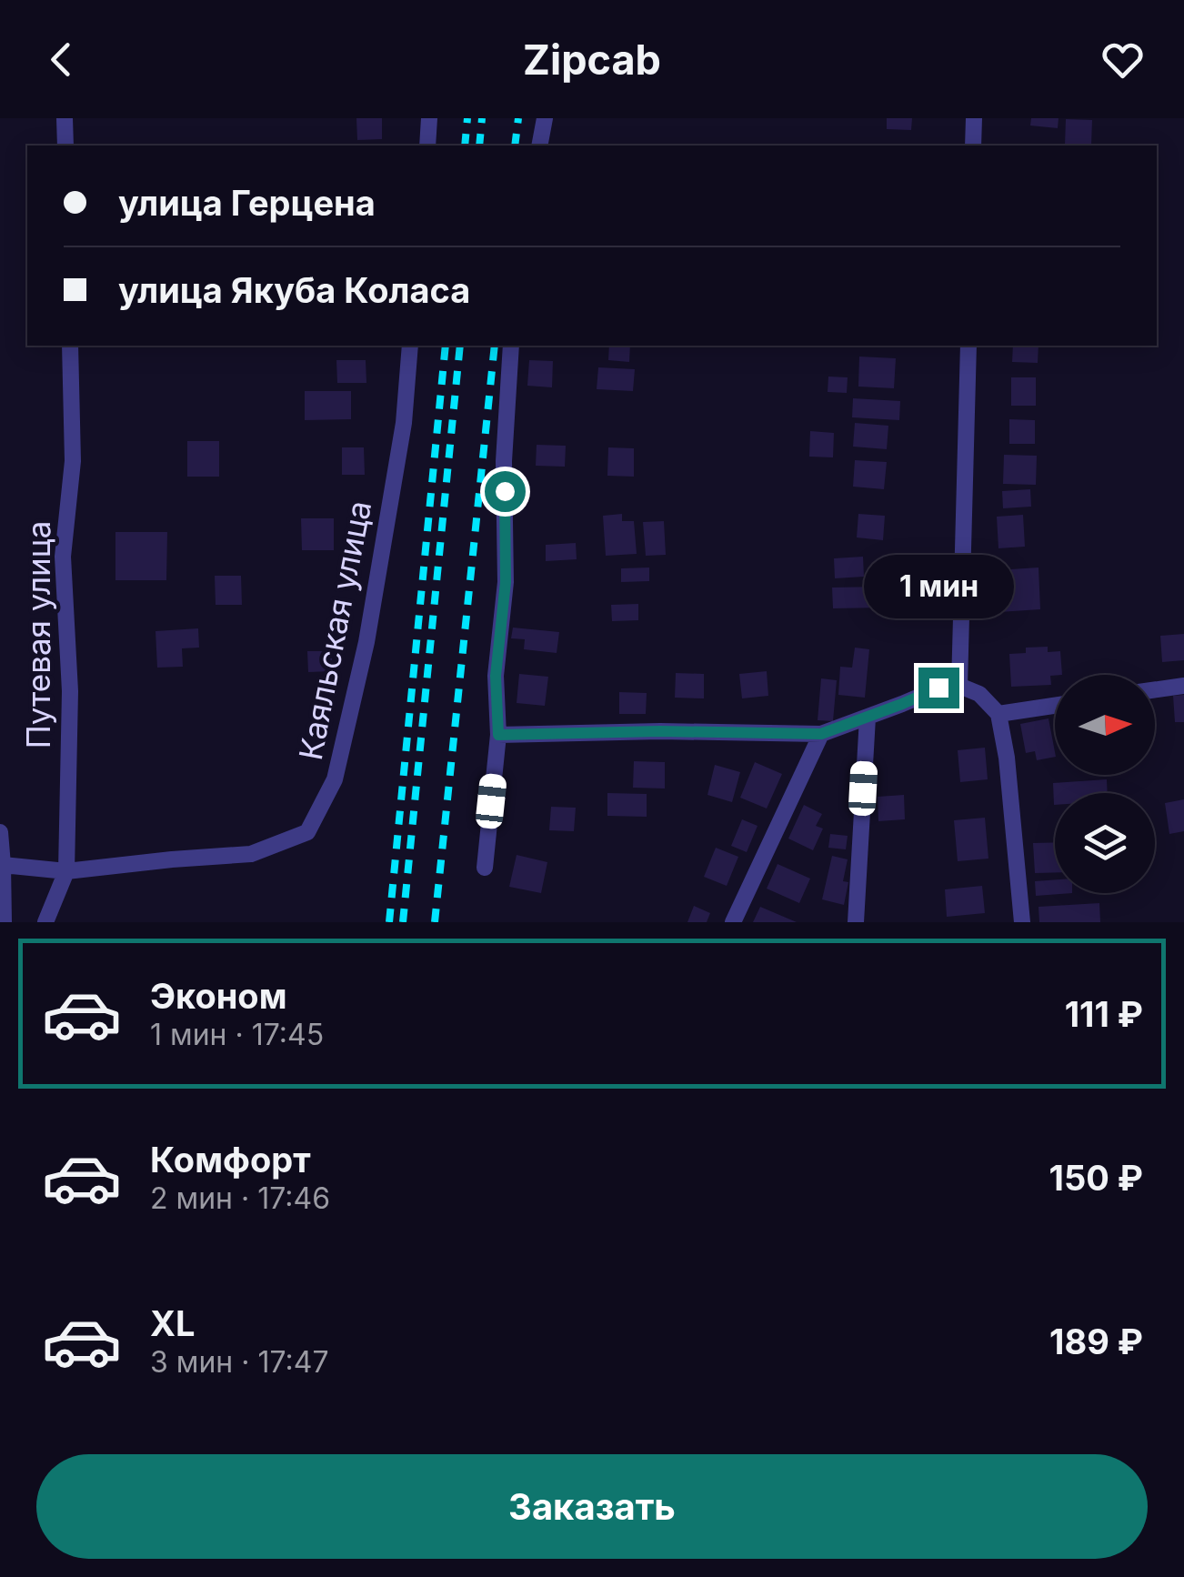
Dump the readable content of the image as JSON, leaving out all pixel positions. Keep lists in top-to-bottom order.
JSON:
{
  "streets": {
    "street": ["Каяльская улица", "Путевая улица"]
  },
  "crossings": [
    ["Каяльская улица", "Путевая улица"]
  ],
  "north": "right",
  "page": {
    "header": "Zipcab",
    "banner": ["улица Герцена", "улица Якуба Коласа"],
    "bubble": "1 мин",
    "list": [
      {
        "name": "Эконом",
        "note": "1 мин · 17:45",
        "value": "111 ₽"
      },
      {
        "name": "Комфорт",
        "note": "2 мин · 17:46",
        "value": "150 ₽"
      },
      {
        "name": "XL",
        "note": "3 мин · 17:47",
        "value": "189 ₽"
      }
    ],
    "buttons": "Заказать"
  }
}
